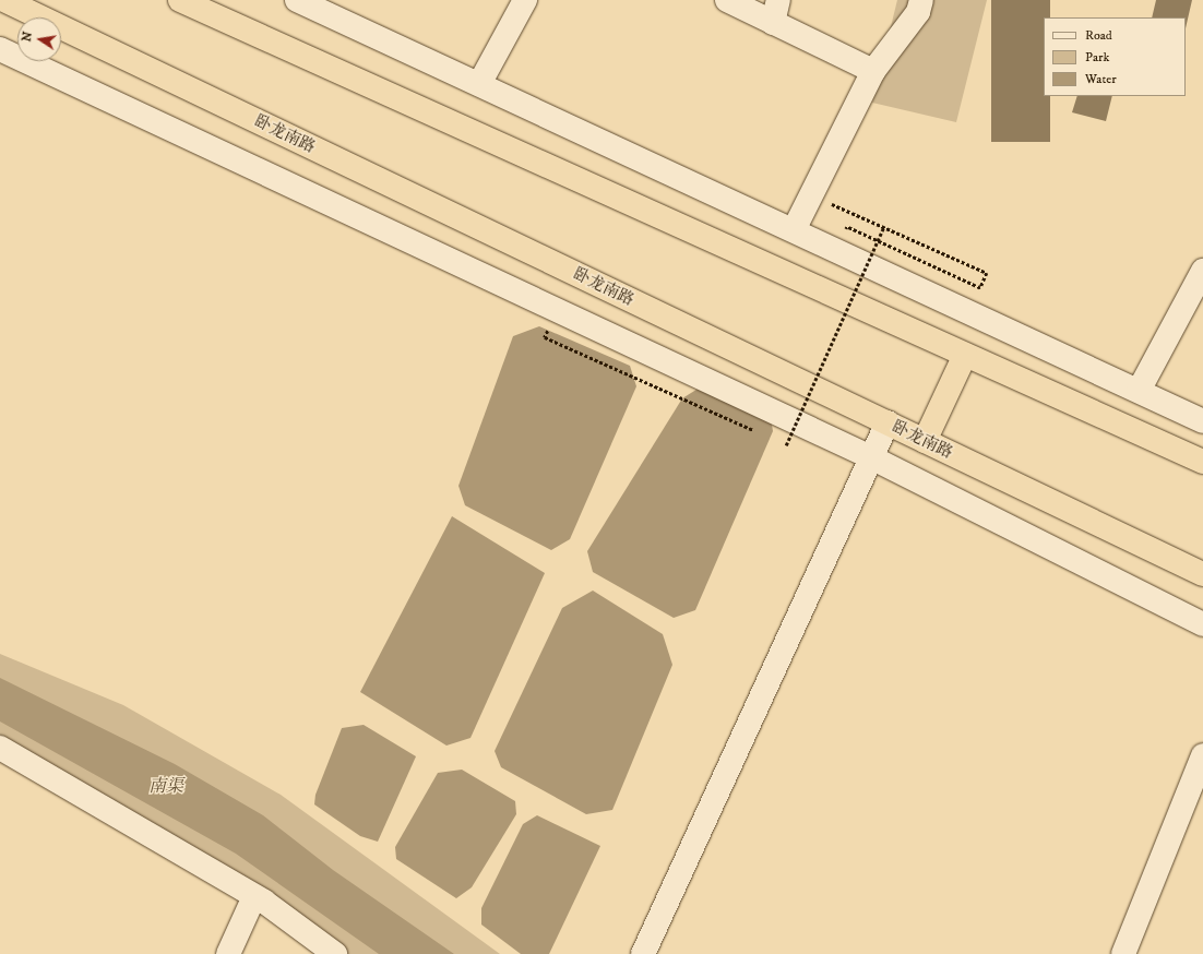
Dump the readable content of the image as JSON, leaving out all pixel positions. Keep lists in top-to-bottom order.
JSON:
{
  "streets": {
    "highway": ["卧龙南路"]
  },
  "water": ["南渠"],
  "legend": ["Road", "Park", "Water"],
  "north": "left"
}
